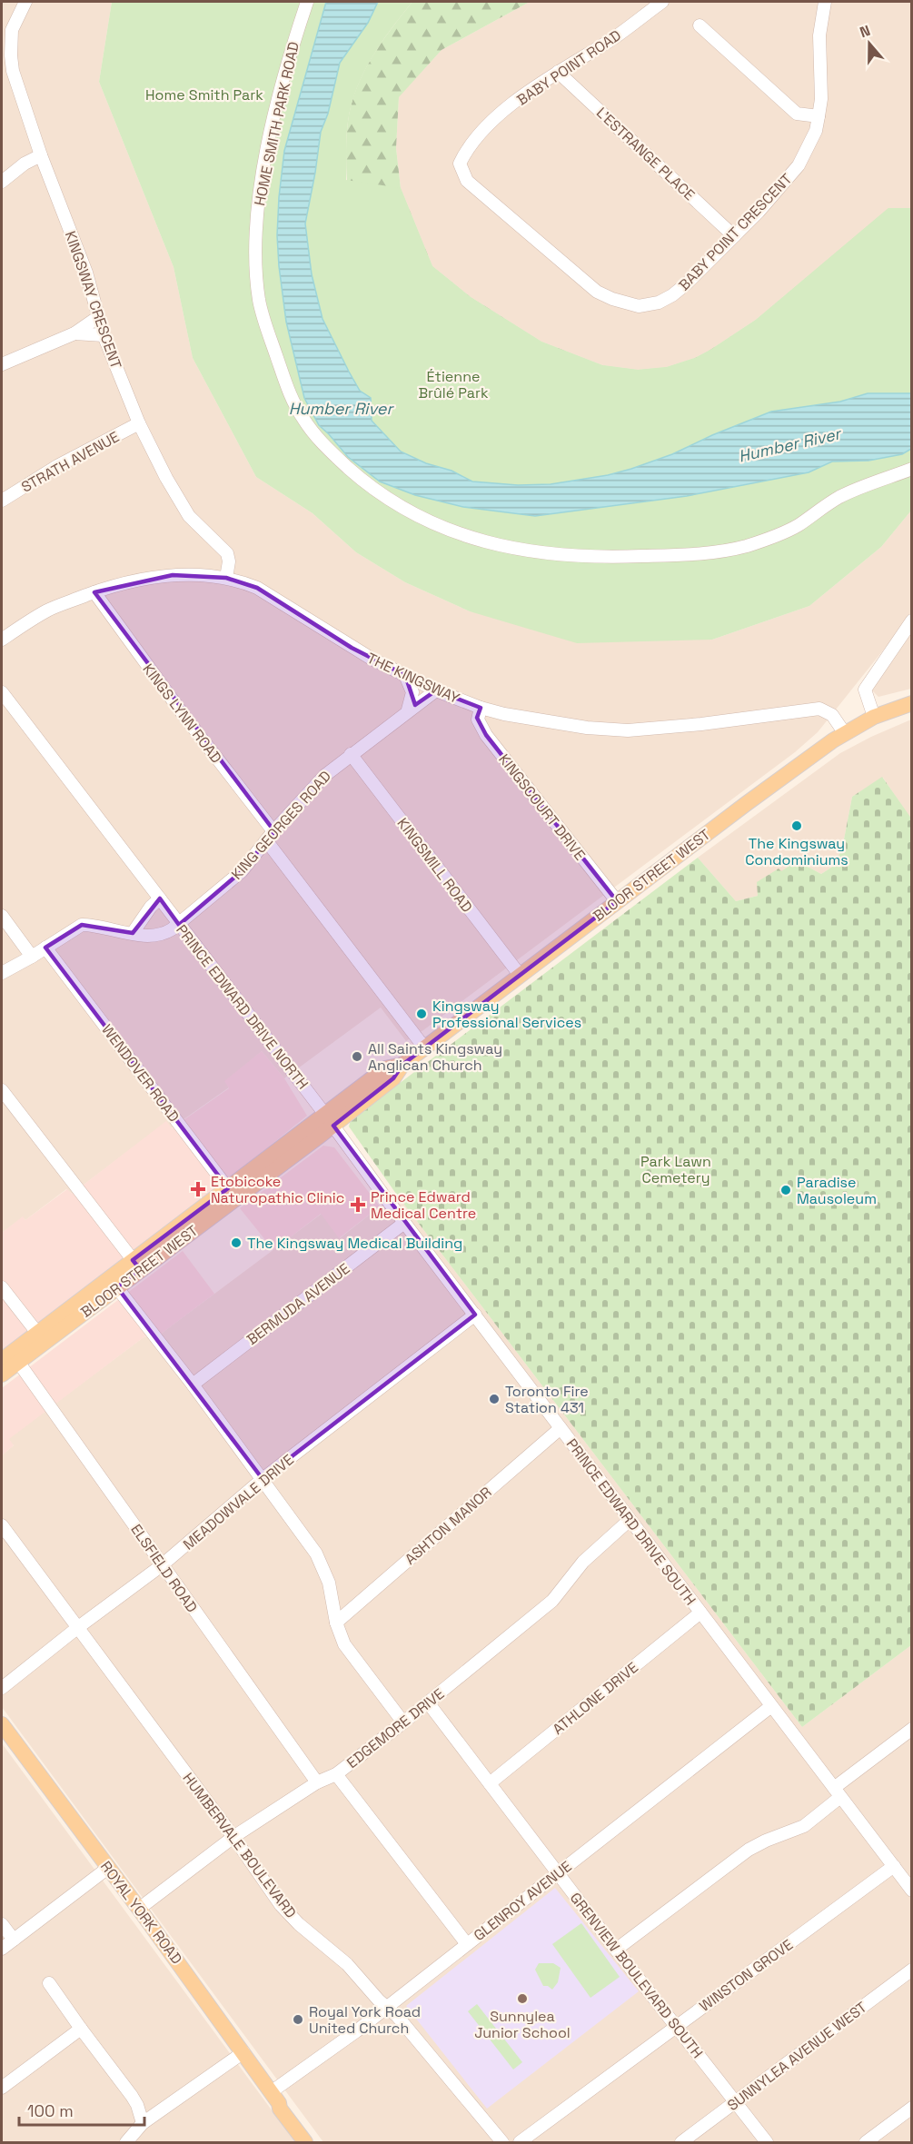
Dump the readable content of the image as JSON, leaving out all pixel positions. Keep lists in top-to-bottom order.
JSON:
{
  "streets": {
    "main road": ["BLOOR STREET WEST", "ROYAL YORK ROAD"],
    "street": [
      "BABY POINT ROAD",
      "HOME SMITH PARK ROAD",
      "L'ESTRANGE PLACE",
      "BABY POINT CRESCENT",
      "KINGSWAY CRESCENT",
      "STRATH AVENUE",
      "THE KINGSWAY",
      "KINGS LYNN ROAD",
      "KINGSCOURT DRIVE",
      "KING GEORGES ROAD",
      "KINGSMILL ROAD",
      "PRINCE EDWARD DRIVE NORTH",
      "WENDOVER ROAD",
      "BERMUDA AVENUE",
      "MEADOWVALE DRIVE",
      "PRINCE EDWARD DRIVE SOUTH",
      "ASHTON MANOR",
      "ELSFIELD ROAD",
      "ATHLONE DRIVE",
      "EDGEMORE DRIVE",
      "HUMBERVALE BOULEVARD",
      "GLENROY AVENUE",
      "GRENVIEW BOULEVARD SOUTH",
      "WINSTON GROVE",
      "SUNNYLEA AVENUE WEST"
    ]
  },
  "crossings": [
    ["BABY POINT ROAD", "L'ESTRANGE PLACE"],
    ["BABY POINT ROAD", "BABY POINT CRESCENT"],
    ["L'ESTRANGE PLACE", "BABY POINT CRESCENT"],
    ["KINGSWAY CRESCENT", "STRATH AVENUE"],
    ["KINGSWAY CRESCENT", "THE KINGSWAY"],
    ["THE KINGSWAY", "KINGS LYNN ROAD"],
    ["THE KINGSWAY", "KINGSCOURT DRIVE"],
    ["THE KINGSWAY", "KING GEORGES ROAD"],
    ["THE KINGSWAY", "BLOOR STREET WEST"],
    ["KINGS LYNN ROAD", "KING GEORGES ROAD"],
    ["KINGS LYNN ROAD", "BLOOR STREET WEST"],
    ["KINGSCOURT DRIVE", "BLOOR STREET WEST"],
    ["KING GEORGES ROAD", "KINGSMILL ROAD"],
    ["KING GEORGES ROAD", "PRINCE EDWARD DRIVE NORTH"],
    ["KING GEORGES ROAD", "WENDOVER ROAD"],
    ["KINGSMILL ROAD", "BLOOR STREET WEST"],
    ["BLOOR STREET WEST", "PRINCE EDWARD DRIVE NORTH"],
    ["BLOOR STREET WEST", "WENDOVER ROAD"],
    ["BLOOR STREET WEST", "PRINCE EDWARD DRIVE SOUTH"],
    ["BLOOR STREET WEST", "ELSFIELD ROAD"],
    ["PRINCE EDWARD DRIVE NORTH", "PRINCE EDWARD DRIVE SOUTH"],
    ["BERMUDA AVENUE", "PRINCE EDWARD DRIVE SOUTH"],
    ["MEADOWVALE DRIVE", "PRINCE EDWARD DRIVE SOUTH"],
    ["MEADOWVALE DRIVE", "ELSFIELD ROAD"],
    ["MEADOWVALE DRIVE", "HUMBERVALE BOULEVARD"],
    ["PRINCE EDWARD DRIVE SOUTH", "ASHTON MANOR"],
    ["PRINCE EDWARD DRIVE SOUTH", "ATHLONE DRIVE"],
    ["PRINCE EDWARD DRIVE SOUTH", "EDGEMORE DRIVE"],
    ["PRINCE EDWARD DRIVE SOUTH", "GLENROY AVENUE"],
    ["PRINCE EDWARD DRIVE SOUTH", "WINSTON GROVE"],
    ["ELSFIELD ROAD", "EDGEMORE DRIVE"],
    ["ATHLONE DRIVE", "GRENVIEW BOULEVARD SOUTH"],
    ["EDGEMORE DRIVE", "HUMBERVALE BOULEVARD"],
    ["EDGEMORE DRIVE", "ROYAL YORK ROAD"],
    ["EDGEMORE DRIVE", "GRENVIEW BOULEVARD SOUTH"],
    ["HUMBERVALE BOULEVARD", "GLENROY AVENUE"],
    ["GLENROY AVENUE", "ROYAL YORK ROAD"],
    ["GLENROY AVENUE", "GRENVIEW BOULEVARD SOUTH"],
    ["GRENVIEW BOULEVARD SOUTH", "WINSTON GROVE"],
    ["GRENVIEW BOULEVARD SOUTH", "SUNNYLEA AVENUE WEST"]
  ],
  "water": ["Humber River"],
  "parks": ["Home Smith Park", "Étienne Brûlé Park", "Park Lawn Cemetery"],
  "places": {
    "other": [
      "The Kingsway Condominiums",
      "Kingsway Professional Services",
      "All Saints Kingsway Anglican Church",
      "Paradise Mausoleum",
      "The Kingsway Medical Building",
      "Toronto Fire Station 431",
      "Sunnylea Junior School",
      "Royal York Road United Church"
    ],
    "health": ["Etobicoke Naturopathic Clinic", "Prince Edward Medical Centre"]
  },
  "scale_bar": "100 m",
  "north": "top"
}
